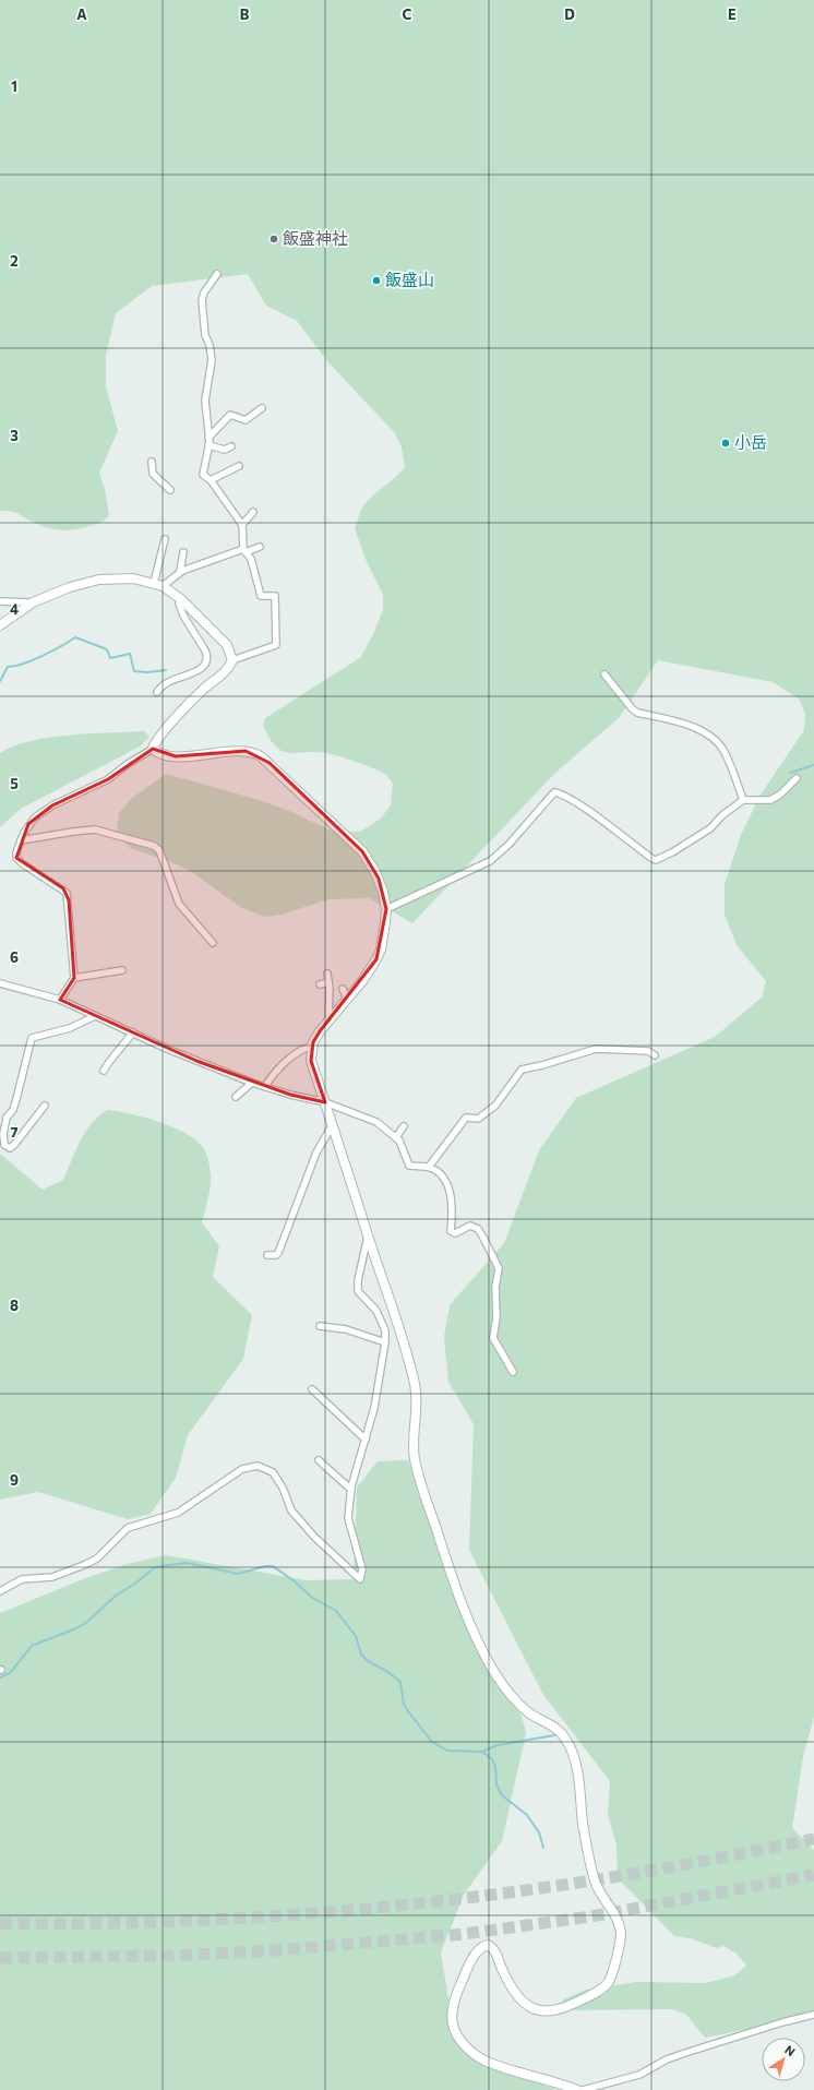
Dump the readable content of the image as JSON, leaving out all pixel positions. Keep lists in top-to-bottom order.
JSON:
{
  "places": ["飯盛神社", "飯盛山", "小岳"],
  "north": "top right",
  "grid": {
    "columns": [
      "A",
      "B",
      "C",
      "D",
      "E"
    ],
    "rows": [
      "1",
      "2",
      "3",
      "4",
      "5",
      "6",
      "7",
      "8",
      "9"
    ]
  }
}
